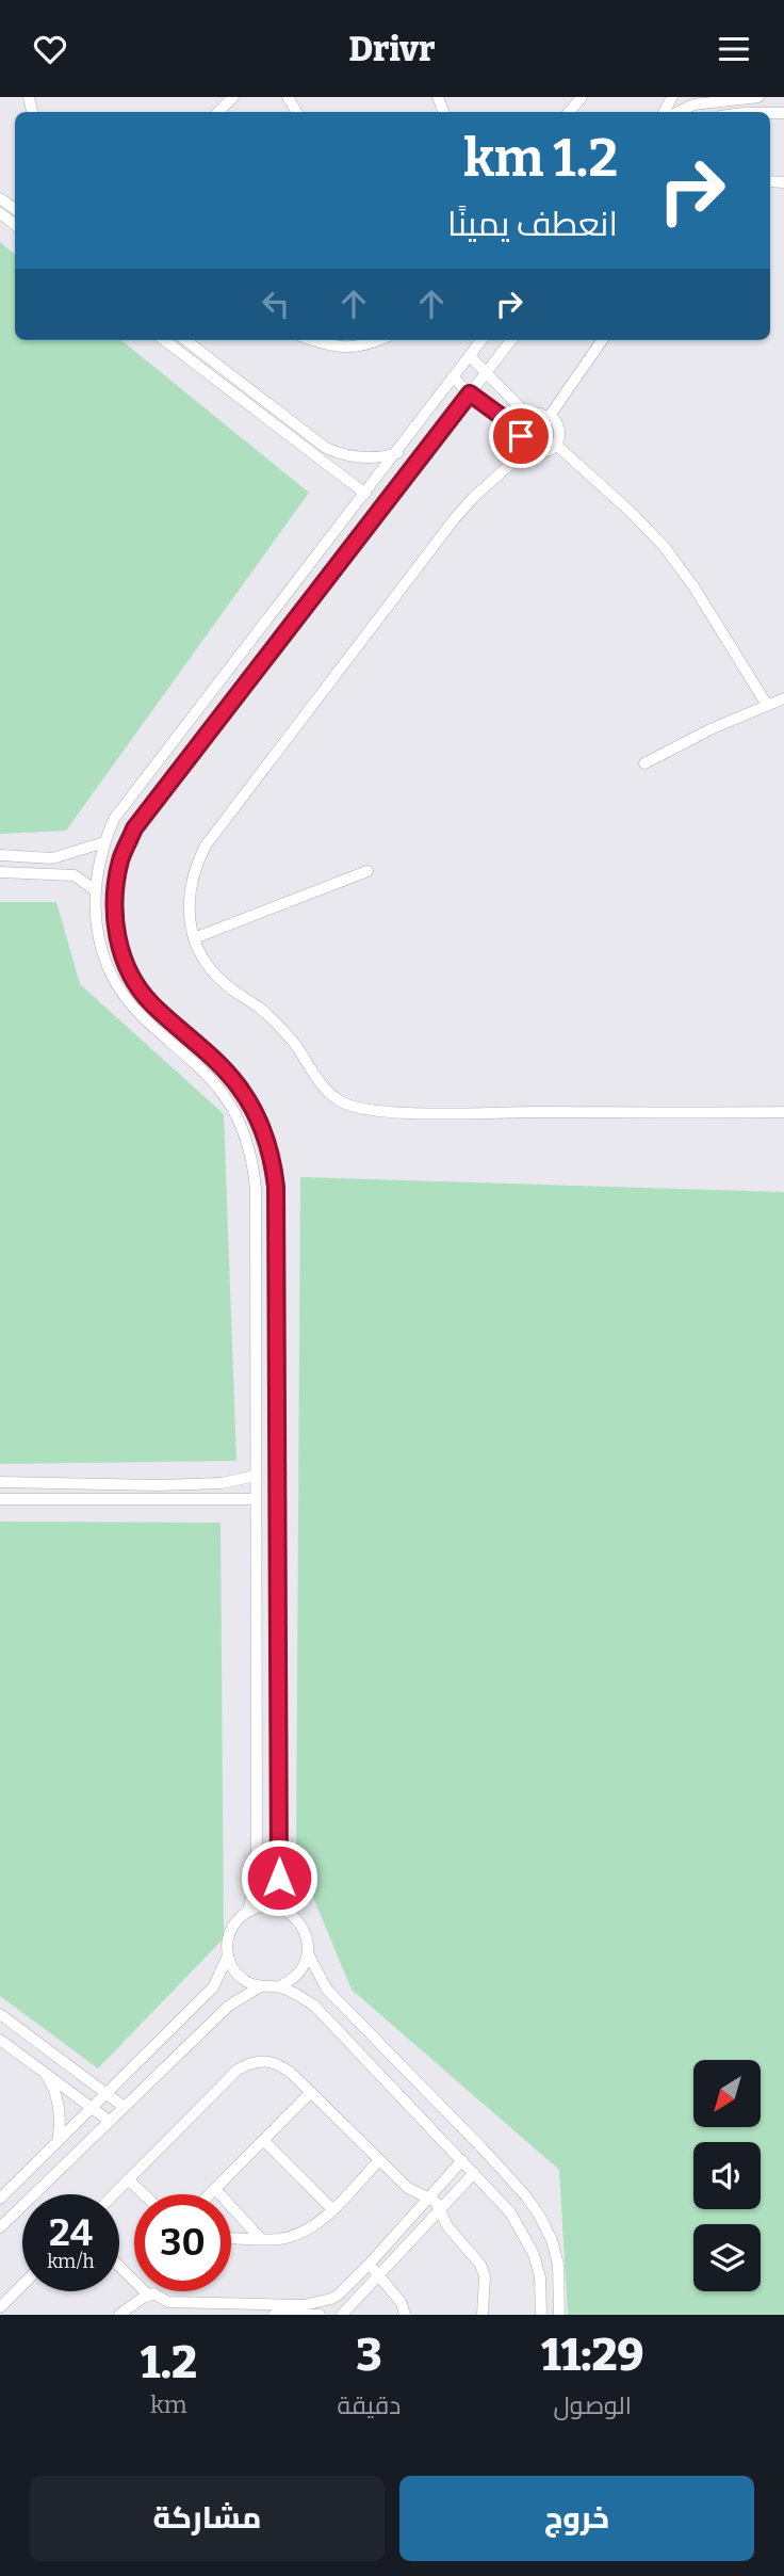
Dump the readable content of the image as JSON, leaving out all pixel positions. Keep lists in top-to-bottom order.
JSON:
{
  "north": "bottom left",
  "page": {
    "header": "Drivr",
    "turn": ["1.2 km", "انعطف يمينًا"],
    "speed": "24 km/h",
    "limit": "30",
    "eta": [
      "11:29",
      "الوصول",
      "3",
      "دقيقة",
      "1.2",
      "km"
    ],
    "buttons": ["خروج", "مشاركة"]
  }
}
